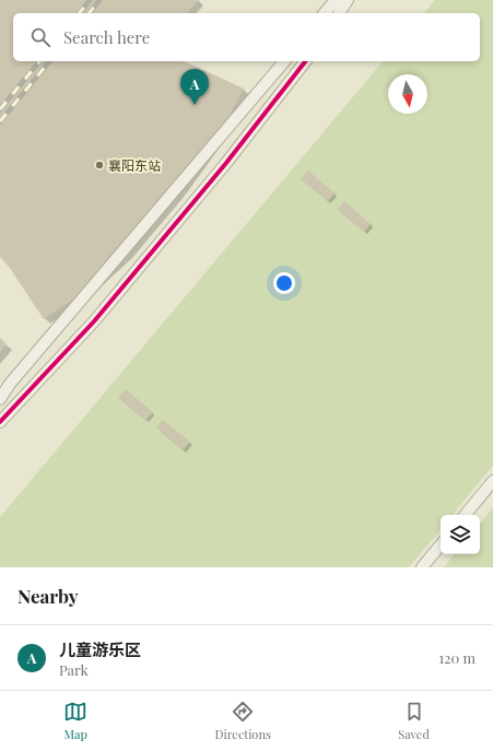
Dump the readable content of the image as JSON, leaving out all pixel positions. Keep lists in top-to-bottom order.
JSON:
{
  "places": ["襄阳东站"],
  "north": "bottom",
  "page": {
    "search": "Search here",
    "pins": "A",
    "heading": "Nearby",
    "list": [
      {
        "mark": "A",
        "name": "儿童游乐区",
        "note": "Park",
        "value": "120 m"
      }
    ],
    "nav": ["Map", "Directions", "Saved"]
  }
}
